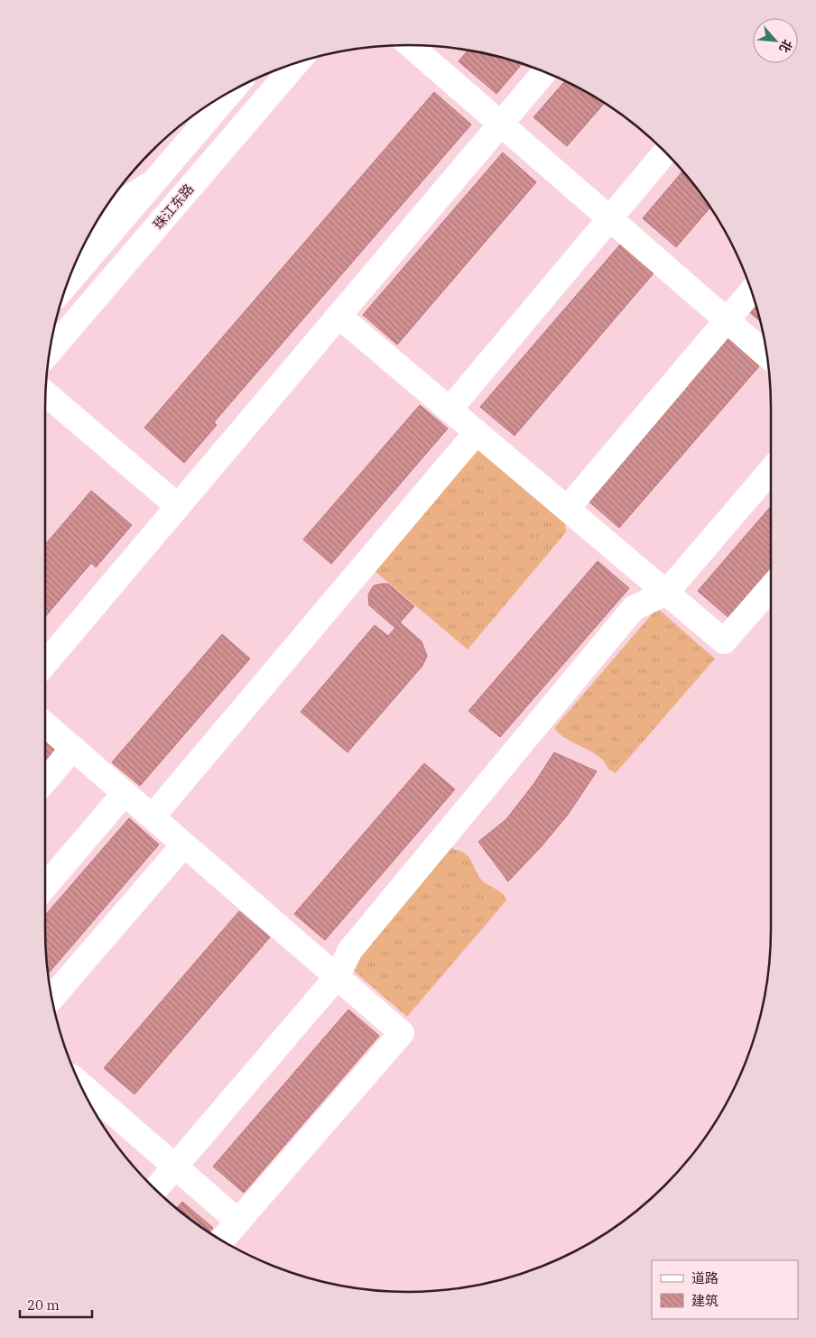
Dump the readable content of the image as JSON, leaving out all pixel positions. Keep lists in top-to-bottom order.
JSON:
{
  "streets": {
    "main road": ["珠江东路"]
  },
  "legend": ["道路", "建筑"],
  "scale_bar": "20 m",
  "north": "bottom right"
}
